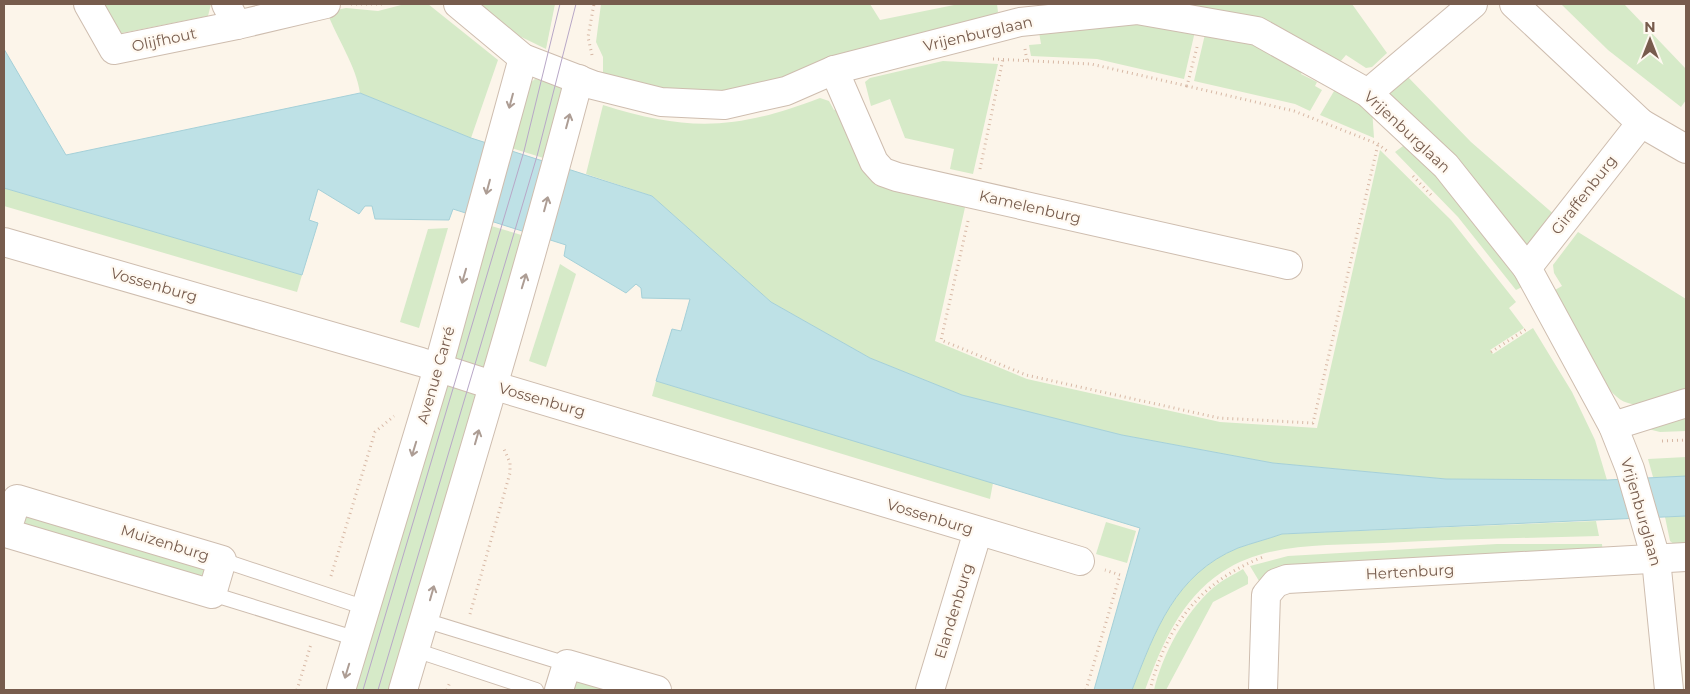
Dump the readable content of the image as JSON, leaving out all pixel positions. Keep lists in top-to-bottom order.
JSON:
{
  "streets": {
    "street": [
      "Vrijenburglaan",
      "Olijfhout",
      "Giraffenburg",
      "Kamelenburg",
      "Vossenburg",
      "Avenue Carré",
      "Muizenburg",
      "Hertenburg",
      "Elandenburg"
    ]
  },
  "crossings": [
    ["Vrijenburglaan", "Giraffenburg"],
    ["Vrijenburglaan", "Kamelenburg"],
    ["Vrijenburglaan", "Avenue Carré"],
    ["Vrijenburglaan", "Hertenburg"],
    ["Vossenburg", "Avenue Carré"],
    ["Vossenburg", "Elandenburg"]
  ],
  "north": "top"
}
